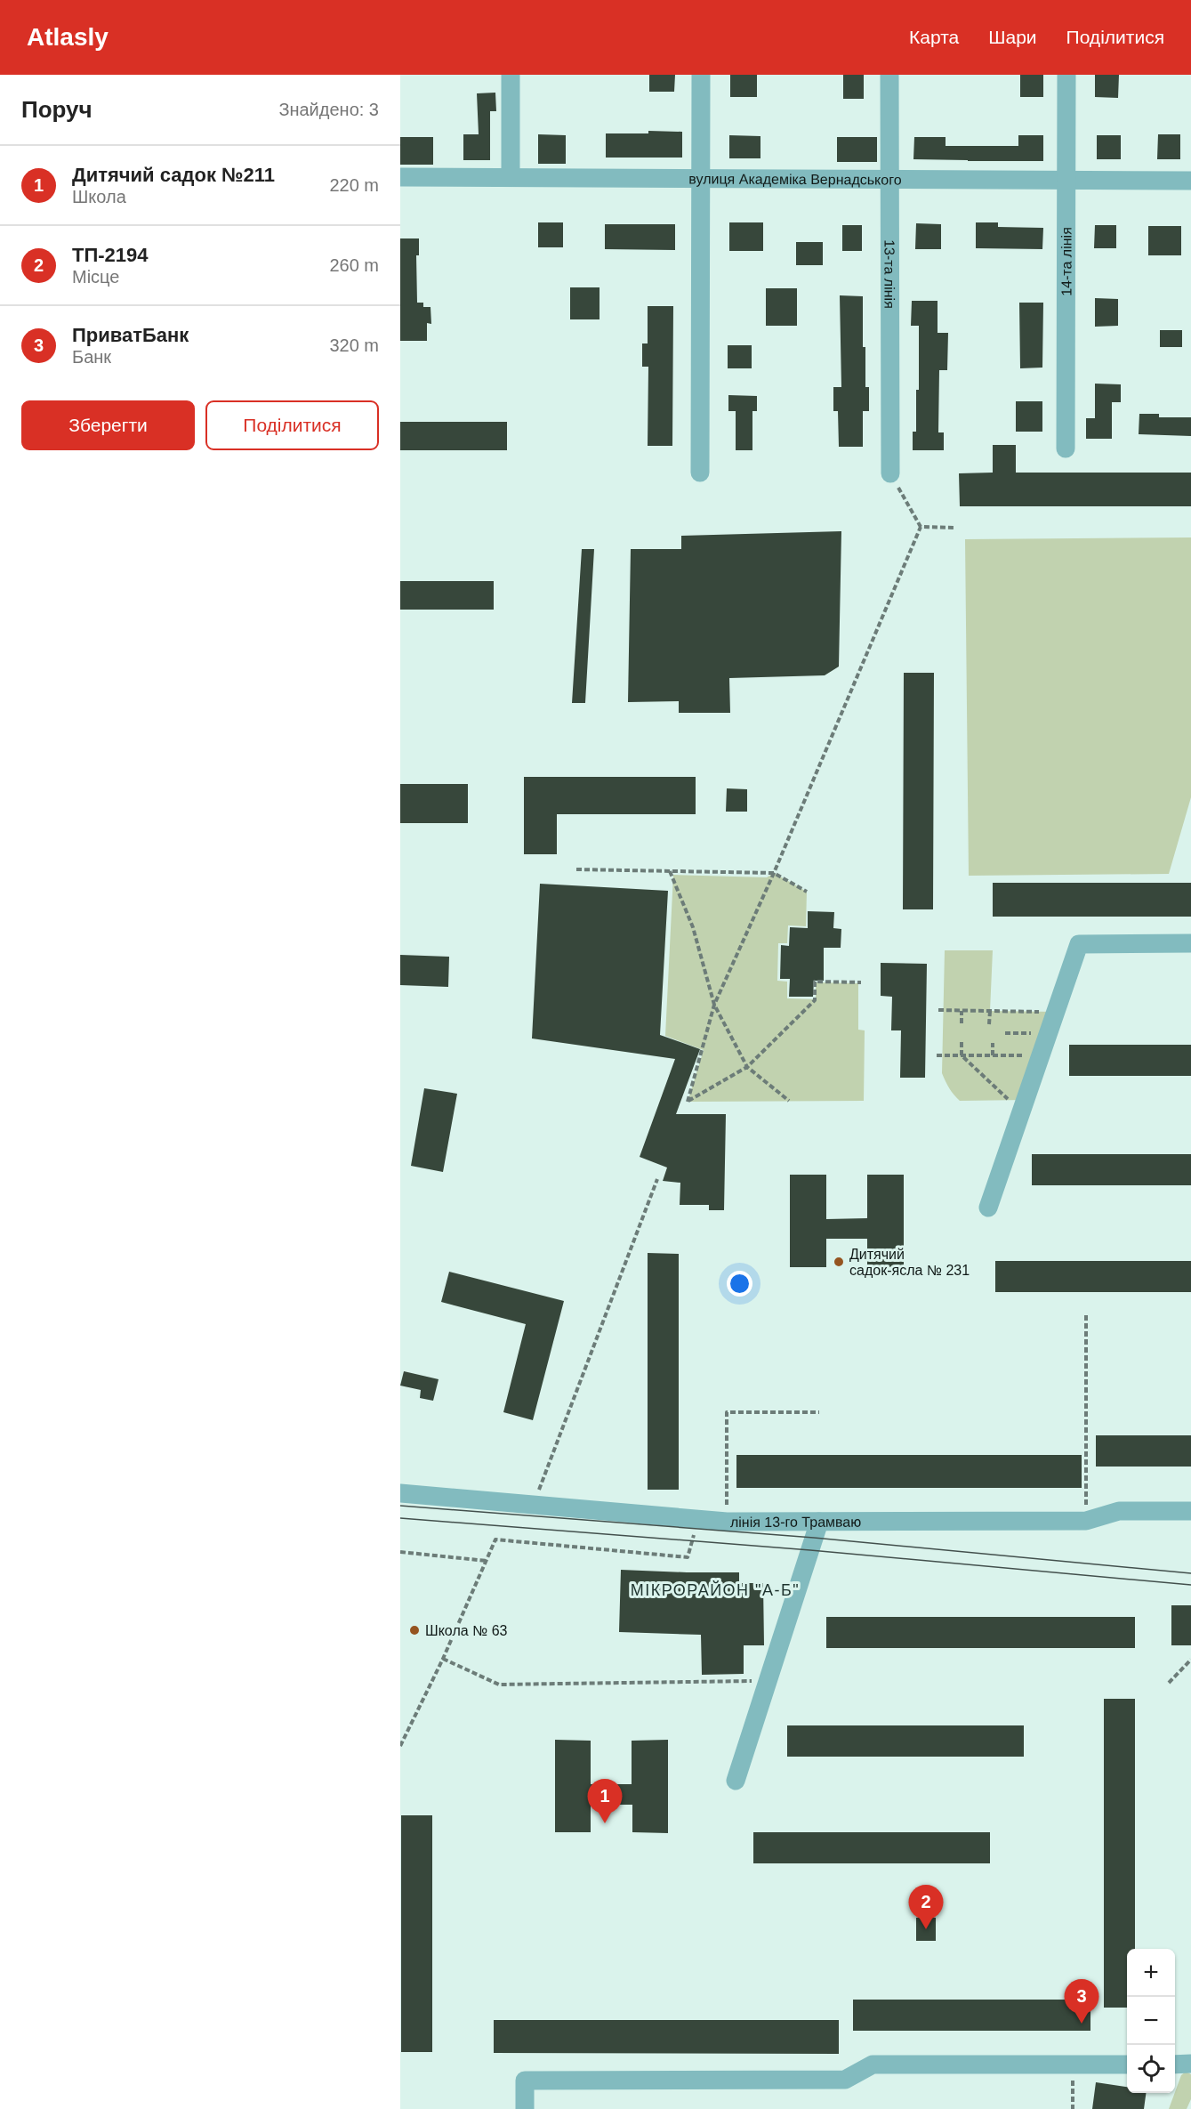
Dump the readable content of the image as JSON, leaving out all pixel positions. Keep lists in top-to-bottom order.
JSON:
{
  "streets": {
    "street": [
      "вулиця Академіка Вернадського",
      "14-та лінія",
      "13-та лінія",
      "лінія 13-го Трамваю"
    ]
  },
  "crossings": [
    ["вулиця Академіка Вернадського", "14-та лінія"],
    ["вулиця Академіка Вернадського", "13-та лінія"]
  ],
  "districts": ["МІКРОРАЙОН \"А-Б\""],
  "places": ["Дитячий садок-ясла № 231", "Школа № 63"],
  "page": {
    "header": "Atlasly",
    "nav": ["Карта", "Шари", "Поділитися"],
    "heading": ["Поруч", "Знайдено: 3"],
    "list": [
      {
        "mark": "1",
        "name": "Дитячий садок №211",
        "note": "Школа",
        "value": "220 m"
      },
      {
        "mark": "2",
        "name": "ТП-2194",
        "note": "Місце",
        "value": "260 m"
      },
      {
        "mark": "3",
        "name": "ПриватБанк",
        "note": "Банк",
        "value": "320 m"
      }
    ],
    "buttons": ["Зберегти", "Поділитися"],
    "pins": ["1", "2", "3"],
    "map_buttons": ["+", "−"]
  }
}
